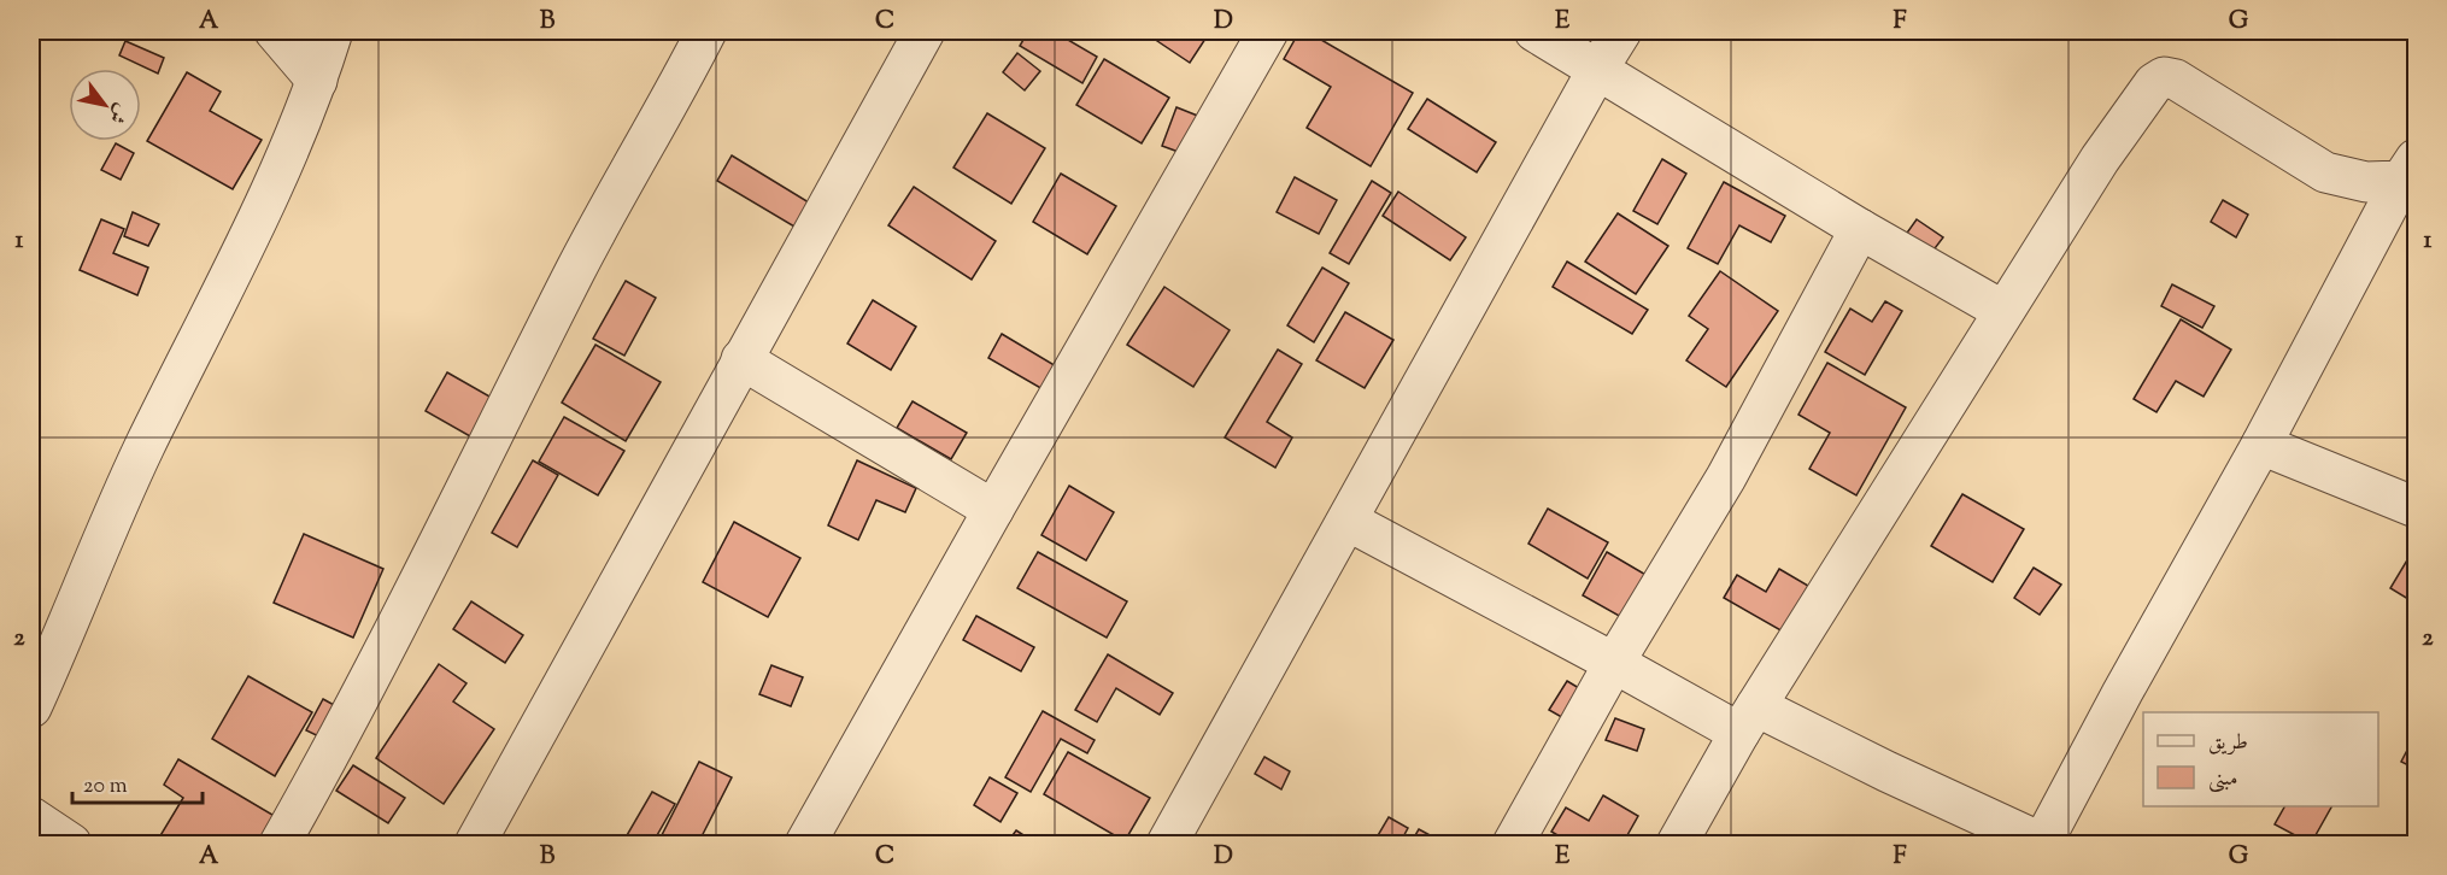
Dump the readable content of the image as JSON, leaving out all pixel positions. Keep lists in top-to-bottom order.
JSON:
{
  "legend": ["طريق", "مبنى"],
  "scale_bar": "20 m",
  "north": "bottom right",
  "grid": {
    "columns": [
      "A",
      "B",
      "C",
      "D",
      "E",
      "F",
      "G"
    ],
    "rows": ["1", "2"]
  }
}
